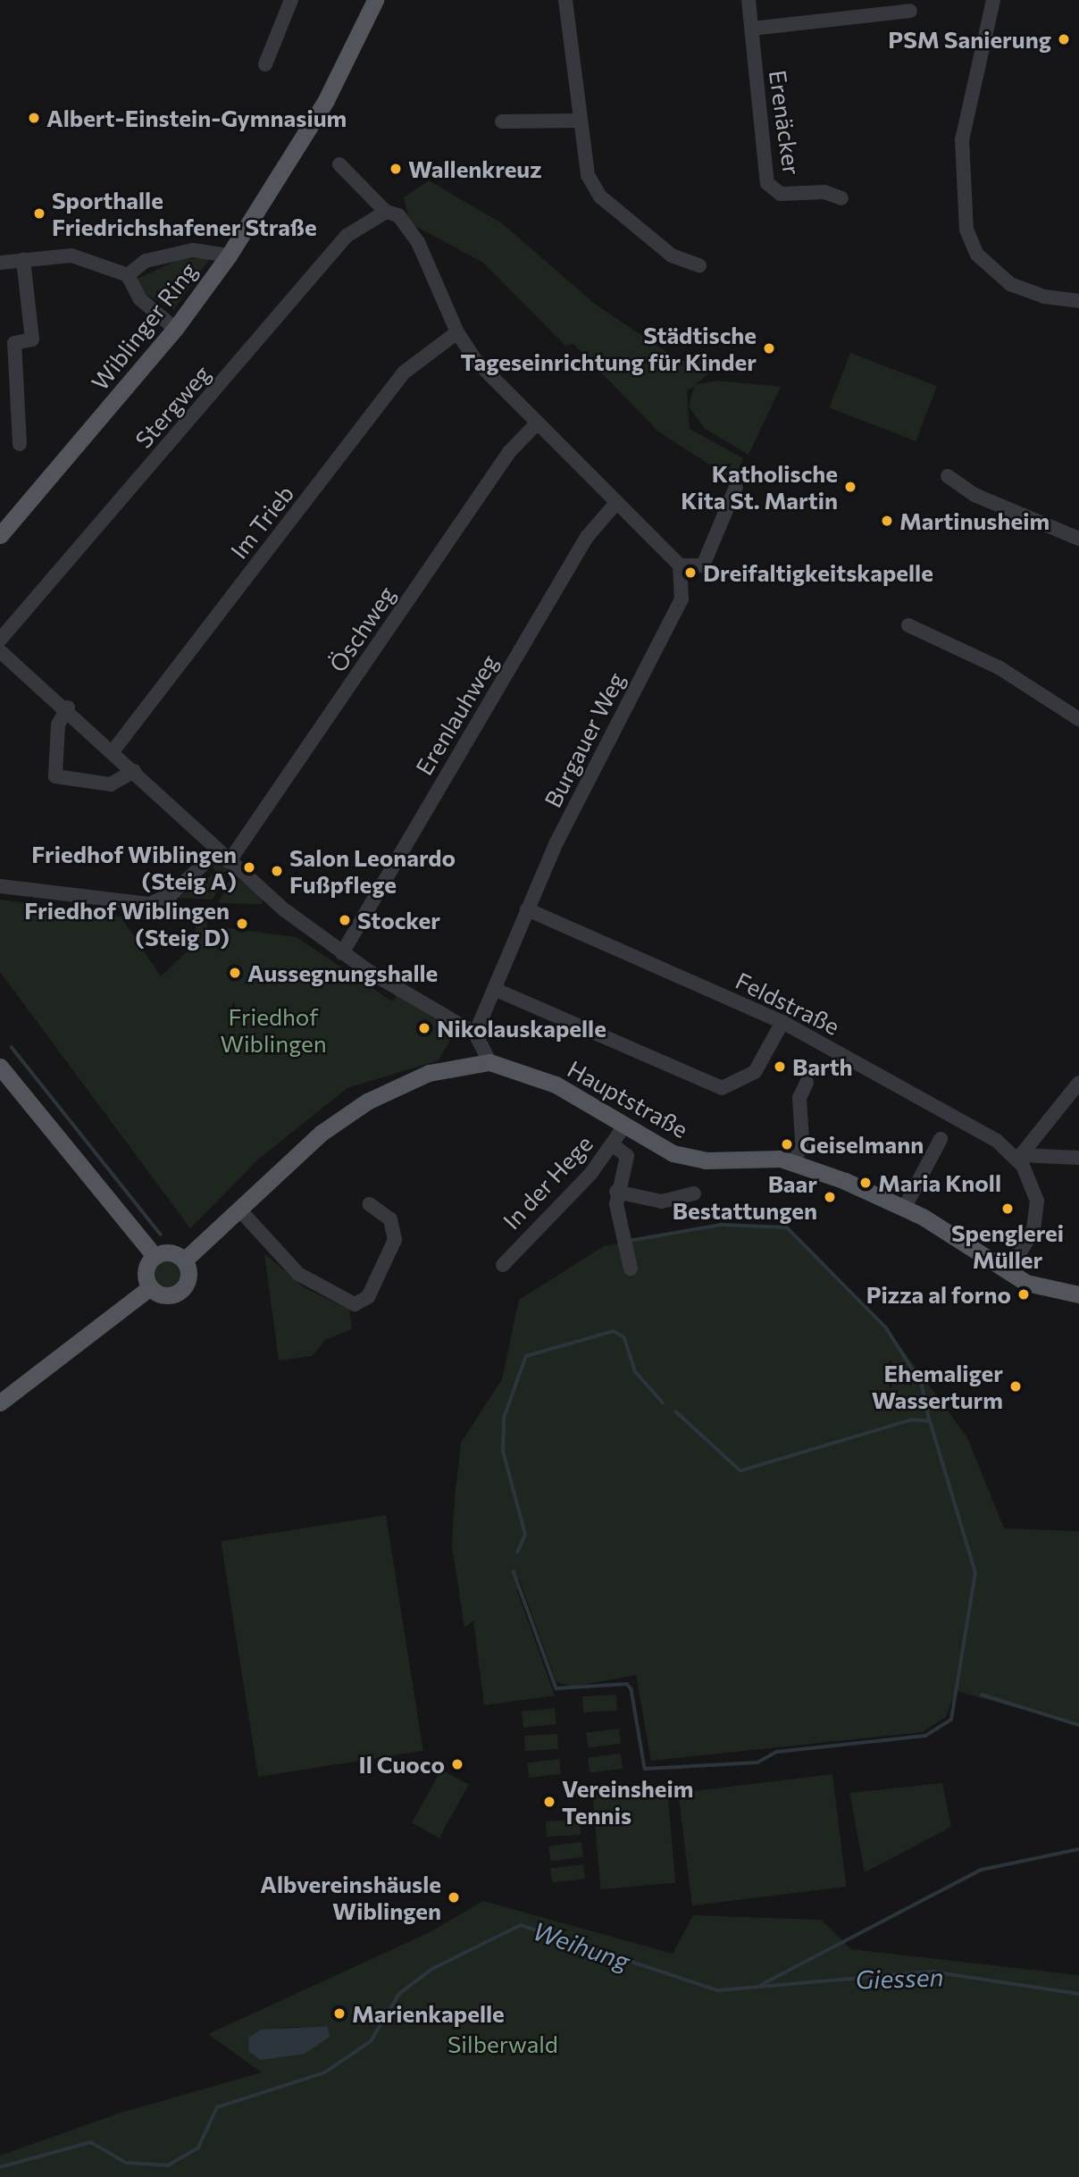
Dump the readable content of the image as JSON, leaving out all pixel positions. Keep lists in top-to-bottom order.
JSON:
{
  "streets": {
    "main road": ["Wiblinger Ring", "Hauptstraße"],
    "street": [
      "Erenäcker",
      "Stergweg",
      "Im Trieb",
      "Öschweg",
      "Erenlauhweg",
      "Burgauer Weg",
      "Feldstraße",
      "In der Hege"
    ]
  },
  "crossings": [
    ["Burgauer Weg", "Feldstraße"],
    ["Feldstraße", "Hauptstraße"],
    ["Hauptstraße", "In der Hege"]
  ],
  "water": ["Weihung", "Giessen"],
  "parks": ["Friedhof Wiblingen", "Silberwald"],
  "places": [
    "PSM Sanierung",
    "Albert-Einstein-Gymnasium",
    "Wallenkreuz",
    "Sporthalle Friedrichshafener Straße",
    "Städtische Tageseinrichtung für Kinder",
    "Katholische Kita St. Martin",
    "Martinusheim",
    "Dreifaltigkeitskapelle",
    "Friedhof Wiblingen (Steig A)",
    "Salon Leonardo Fußpflege",
    "Stocker",
    "Friedhof Wiblingen (Steig D)",
    "Aussegnungshalle",
    "Nikolauskapelle",
    "Barth",
    "Geiselmann",
    "Maria Knoll",
    "Baar Bestattungen",
    "Spenglerei Müller",
    "Pizza al forno",
    "Ehemaliger Wasserturm",
    "Il Cuoco",
    "Vereinsheim Tennis",
    "Albvereinshäusle Wiblingen",
    "Marienkapelle"
  ]
}
